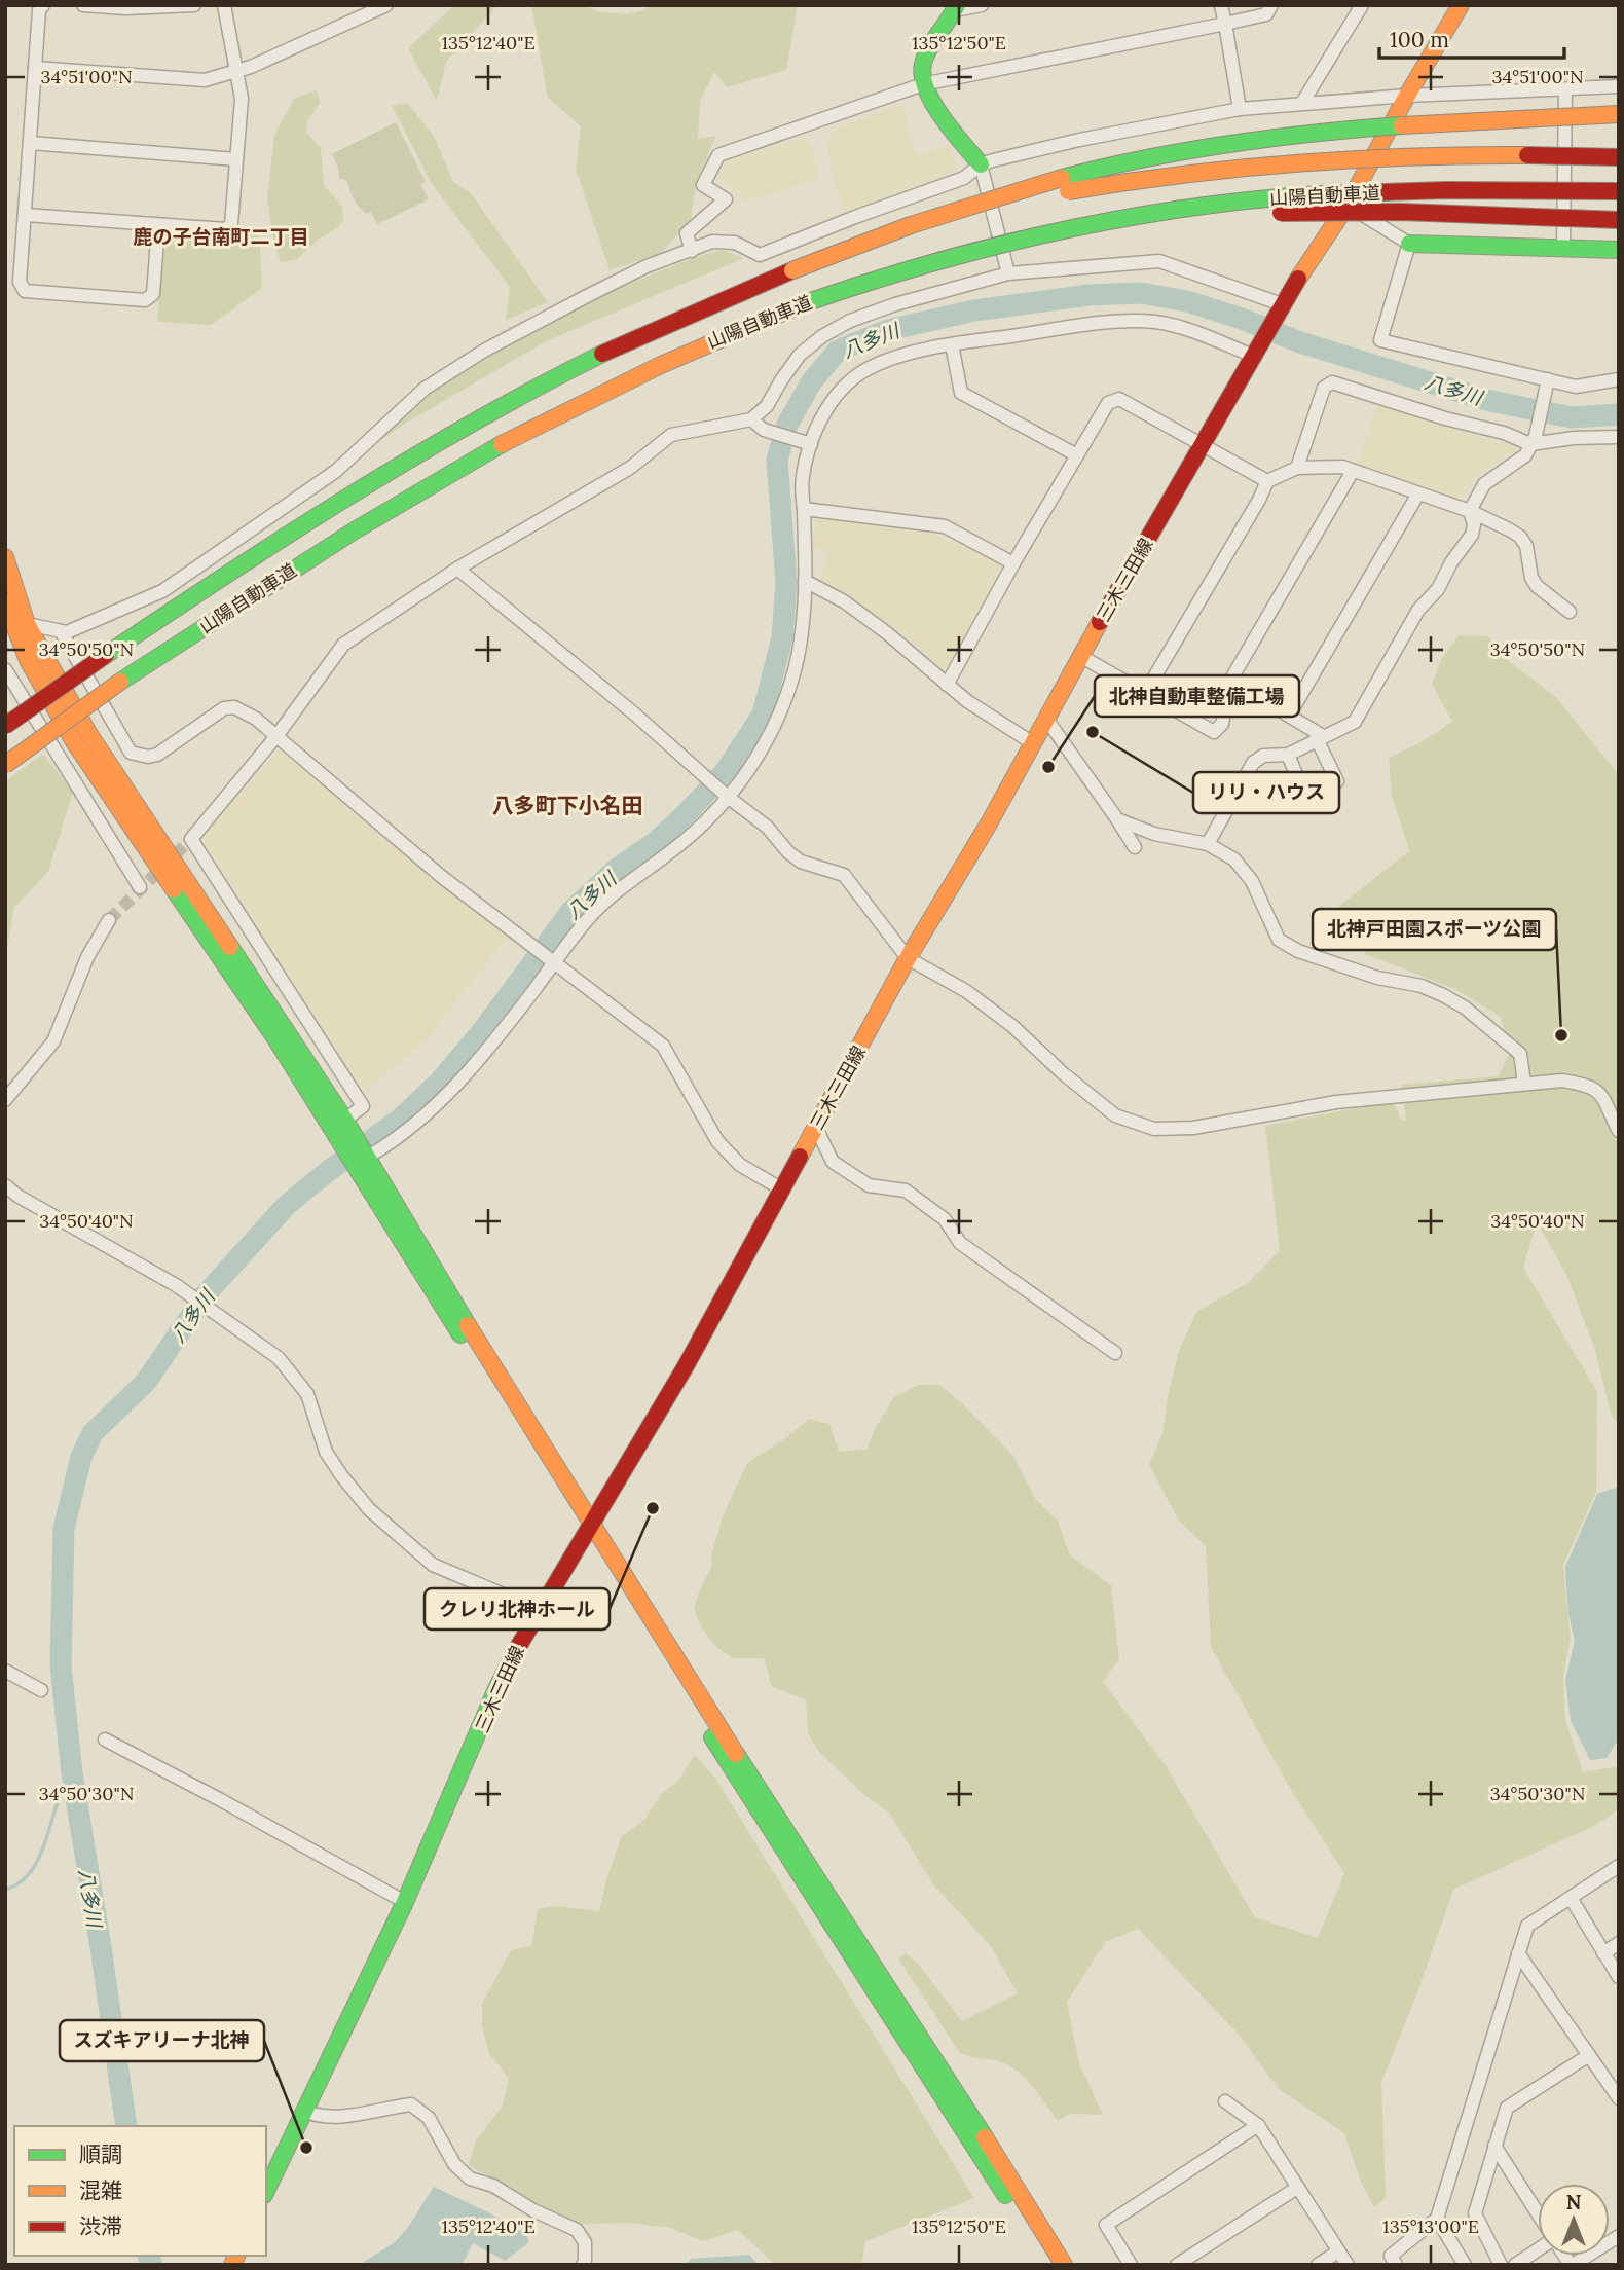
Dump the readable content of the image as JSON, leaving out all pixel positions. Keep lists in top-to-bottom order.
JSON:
{
  "streets": {
    "main road": ["山陽自動車道", "三木三田線"]
  },
  "districts": ["鹿の子台南町二丁目", "八多町下小名田"],
  "water": ["八多川"],
  "places": [
    "リリ・ハウス",
    "北神自動車整備工場",
    "北神戸田園スポーツ公園",
    "クレリ北神ホール",
    "スズキアリーナ北神"
  ],
  "legend": ["順調", "混雑", "渋滞"],
  "scale_bar": "100 m",
  "north": "top",
  "coordinates": [
    "135°12'40\"E",
    "135°12'50\"E",
    "34°51'00\"N",
    "34°50'50\"N",
    "34°50'40\"N",
    "34°50'30\"N",
    "135°13'00\"E"
  ]
}
